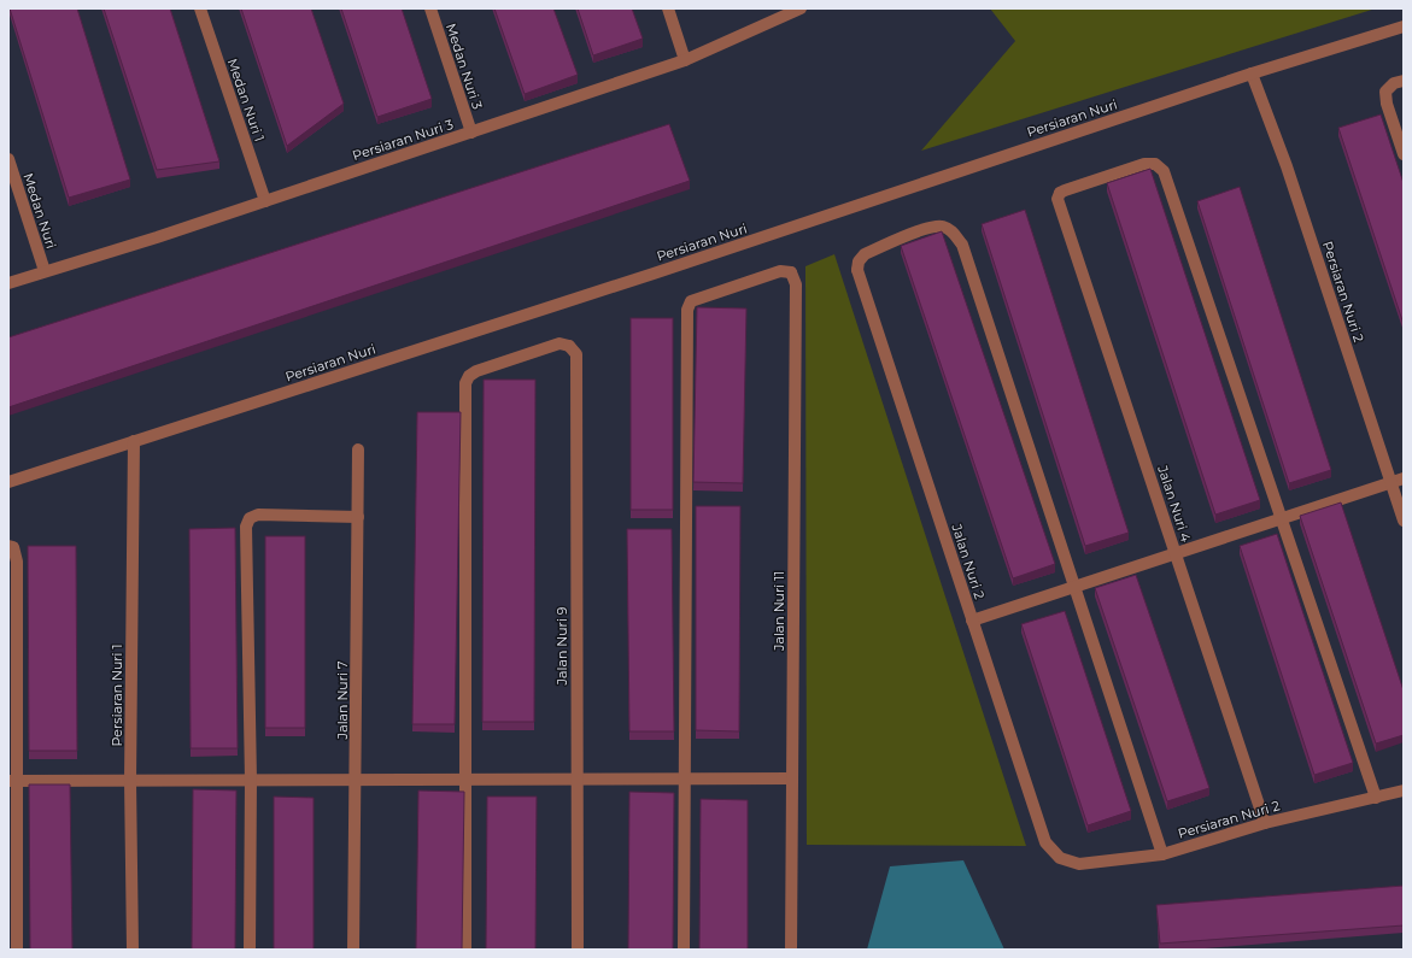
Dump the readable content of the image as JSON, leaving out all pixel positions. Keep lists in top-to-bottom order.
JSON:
{
  "streets": {
    "street": [
      "Medan Nuri 3",
      "Medan Nuri 1",
      "Persiaran Nuri",
      "Persiaran Nuri 3",
      "Medan Nuri",
      "Persiaran Nuri 2",
      "Jalan Nuri 4",
      "Jalan Nuri 2",
      "Jalan Nuri 11",
      "Jalan Nuri 9",
      "Persiaran Nuri 1",
      "Jalan Nuri 7"
    ]
  },
  "crossings": [
    ["Medan Nuri 3", "Persiaran Nuri 3"],
    ["Medan Nuri 1", "Persiaran Nuri 3"],
    ["Persiaran Nuri", "Persiaran Nuri 2"],
    ["Persiaran Nuri", "Persiaran Nuri 1"],
    ["Persiaran Nuri 3", "Medan Nuri"],
    ["Persiaran Nuri 2", "Jalan Nuri 4"],
    ["Persiaran Nuri 2", "Jalan Nuri 2"]
  ]
}
